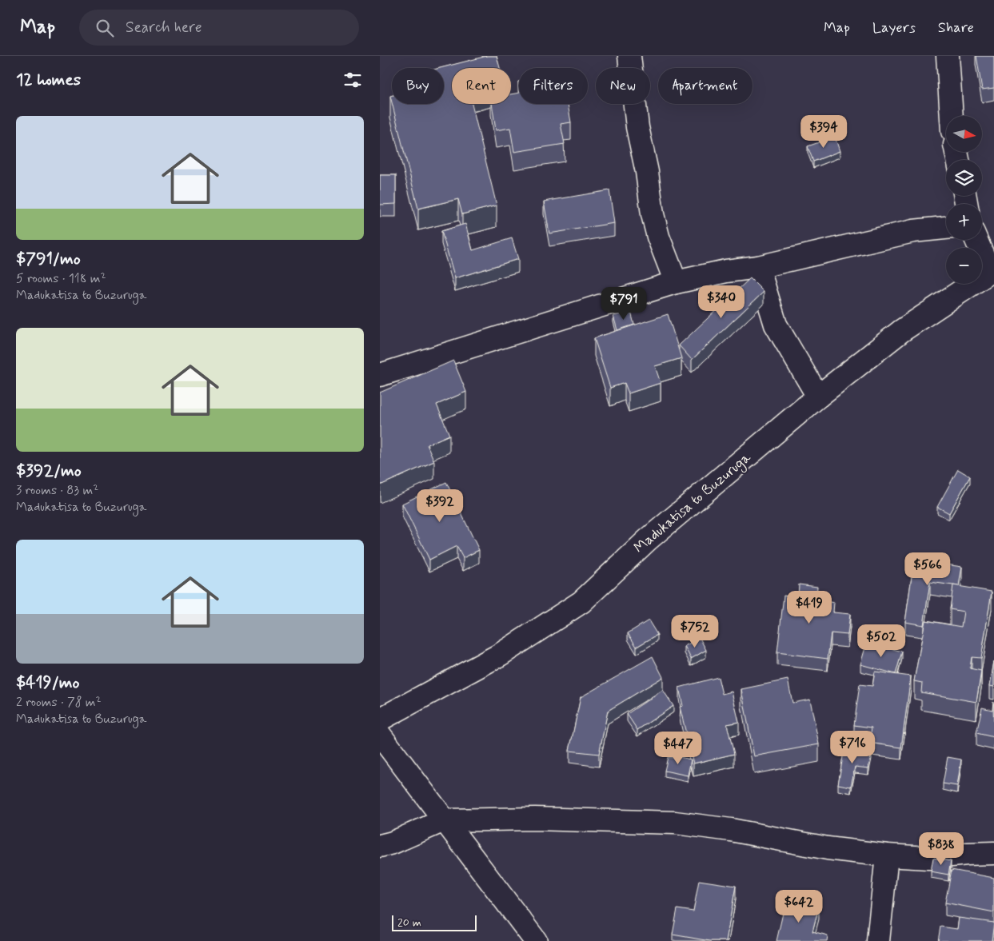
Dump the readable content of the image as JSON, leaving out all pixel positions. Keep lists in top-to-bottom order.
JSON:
{
  "streets": {
    "street": ["Madukatisa to Buzuruga"]
  },
  "scale_bar": "20 m",
  "north": "right",
  "page": {
    "header": "Map",
    "search": "Search here",
    "nav": ["Map", "Layers", "Share"],
    "heading": "12 homes",
    "chip": [
      "Buy",
      "Rent",
      "Filters",
      "New",
      "Apartment"
    ],
    "list": [
      {
        "name": "$791/mo",
        "note": "5 rooms · 118 m² · Madukatisa to Buzuruga"
      },
      {
        "name": "$392/mo",
        "note": "3 rooms · 83 m² · Madukatisa to Buzuruga"
      },
      {
        "name": "$419/mo",
        "note": "2 rooms · 78 m² · Madukatisa to Buzuruga"
      }
    ],
    "price": [
      "$394",
      "$340",
      "$791",
      "$392",
      "$566",
      "$419",
      "$752",
      "$502",
      "$716",
      "$447",
      "$838",
      "$642"
    ],
    "map_buttons": ["+", "−"],
    "scale": "20 m"
  }
}
